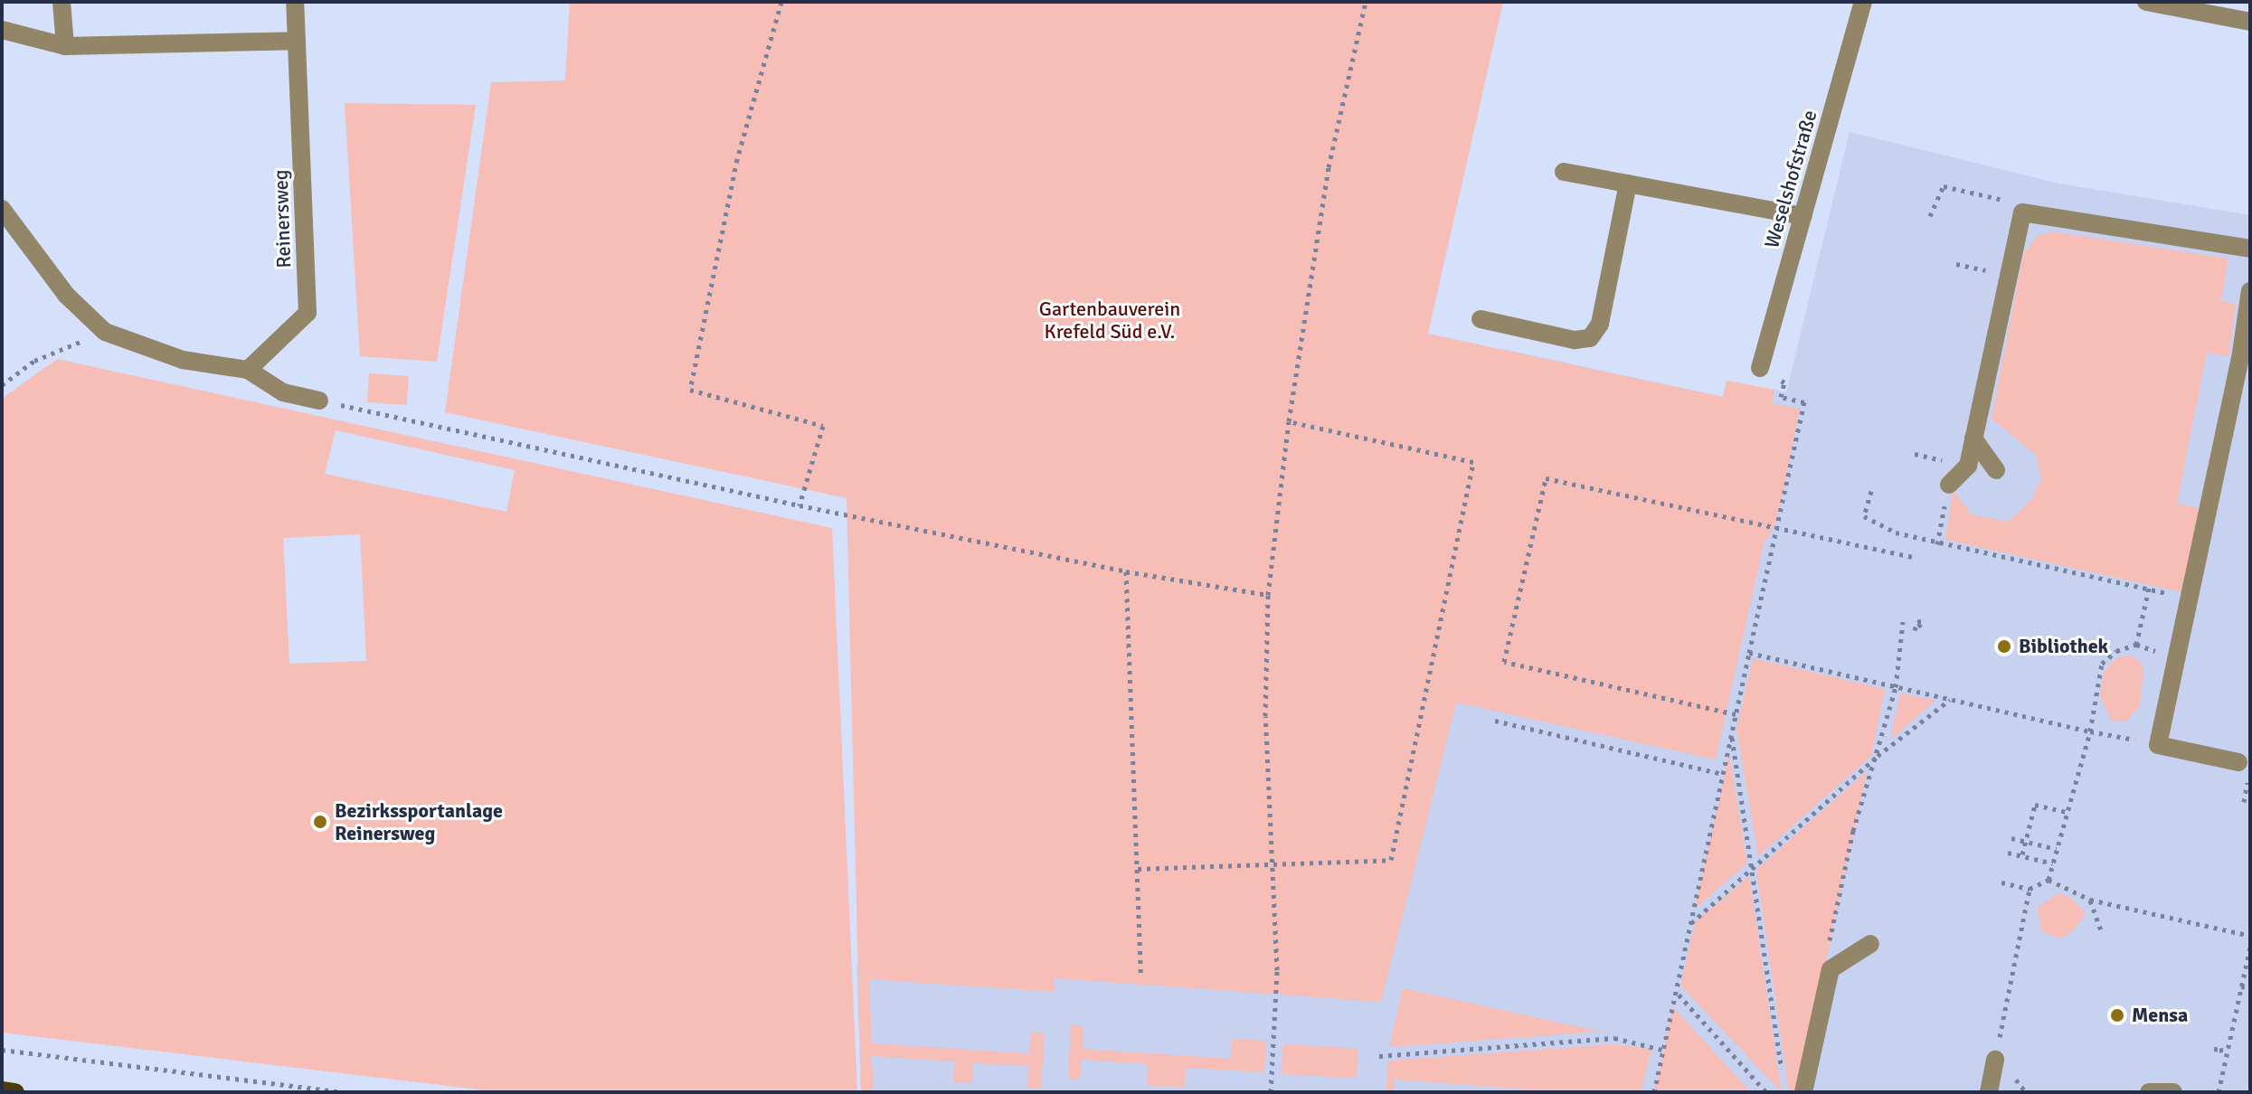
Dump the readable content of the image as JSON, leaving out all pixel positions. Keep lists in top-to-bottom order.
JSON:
{
  "streets": {
    "street": ["Weselshofstraße", "Reinersweg"]
  },
  "parks": ["Gartenbauverein Krefeld Süd e.V."],
  "places": ["Bibliothek", "Bezirkssportanlage Reinersweg", "Mensa"]
}
